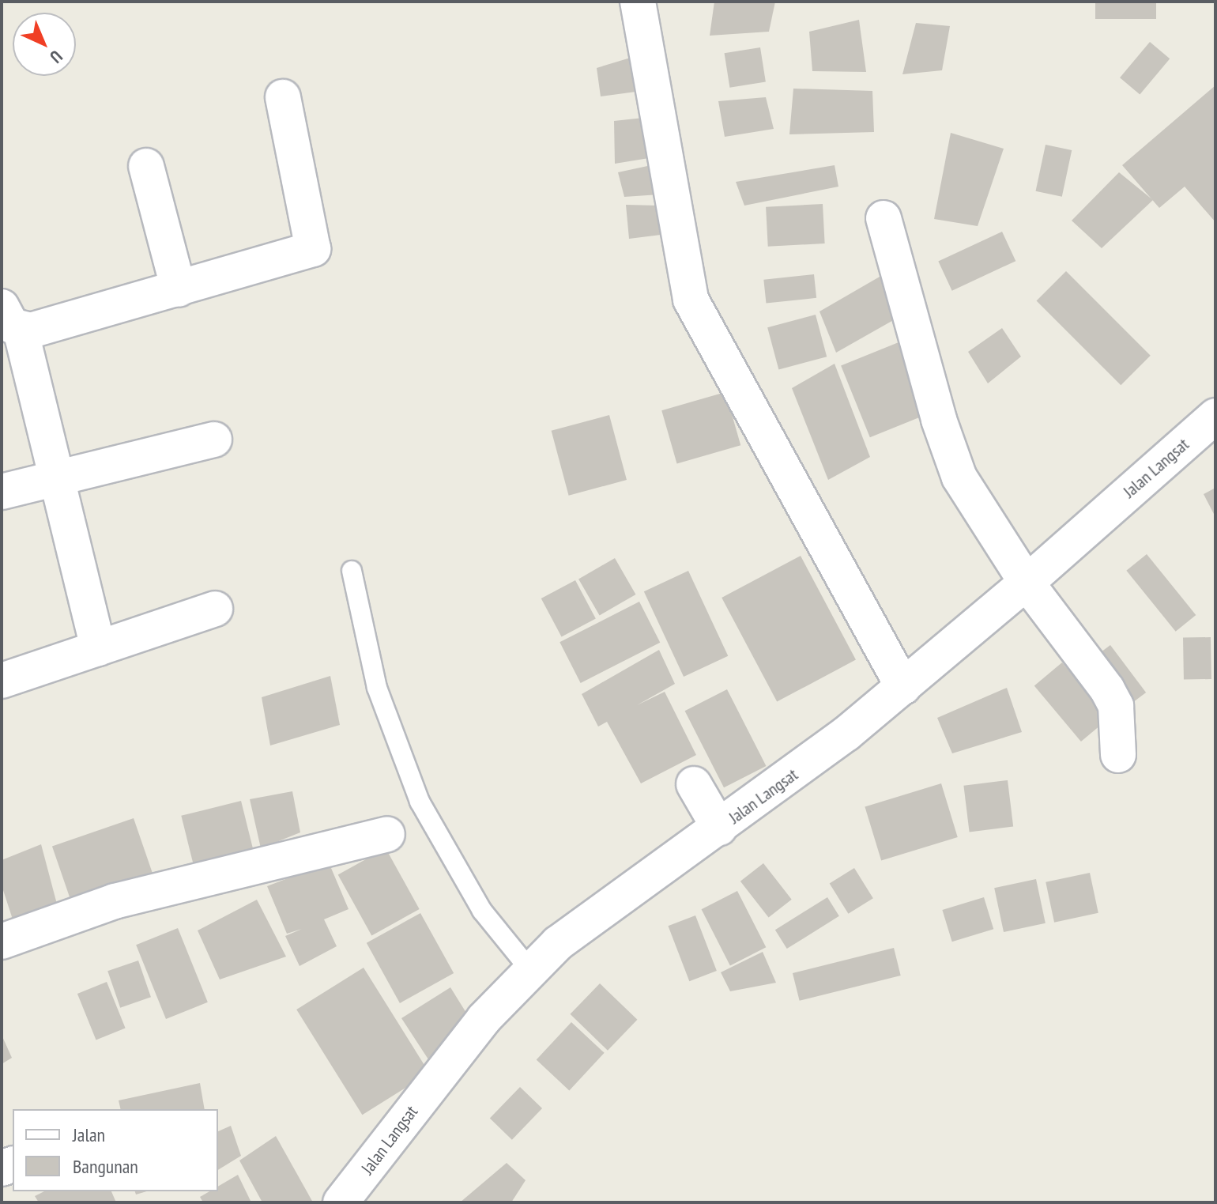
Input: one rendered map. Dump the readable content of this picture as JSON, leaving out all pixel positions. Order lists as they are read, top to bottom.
{
  "streets": {
    "street": ["Jalan Langsat"]
  },
  "legend": ["Jalan", "Bangunan"],
  "north": "bottom right"
}
